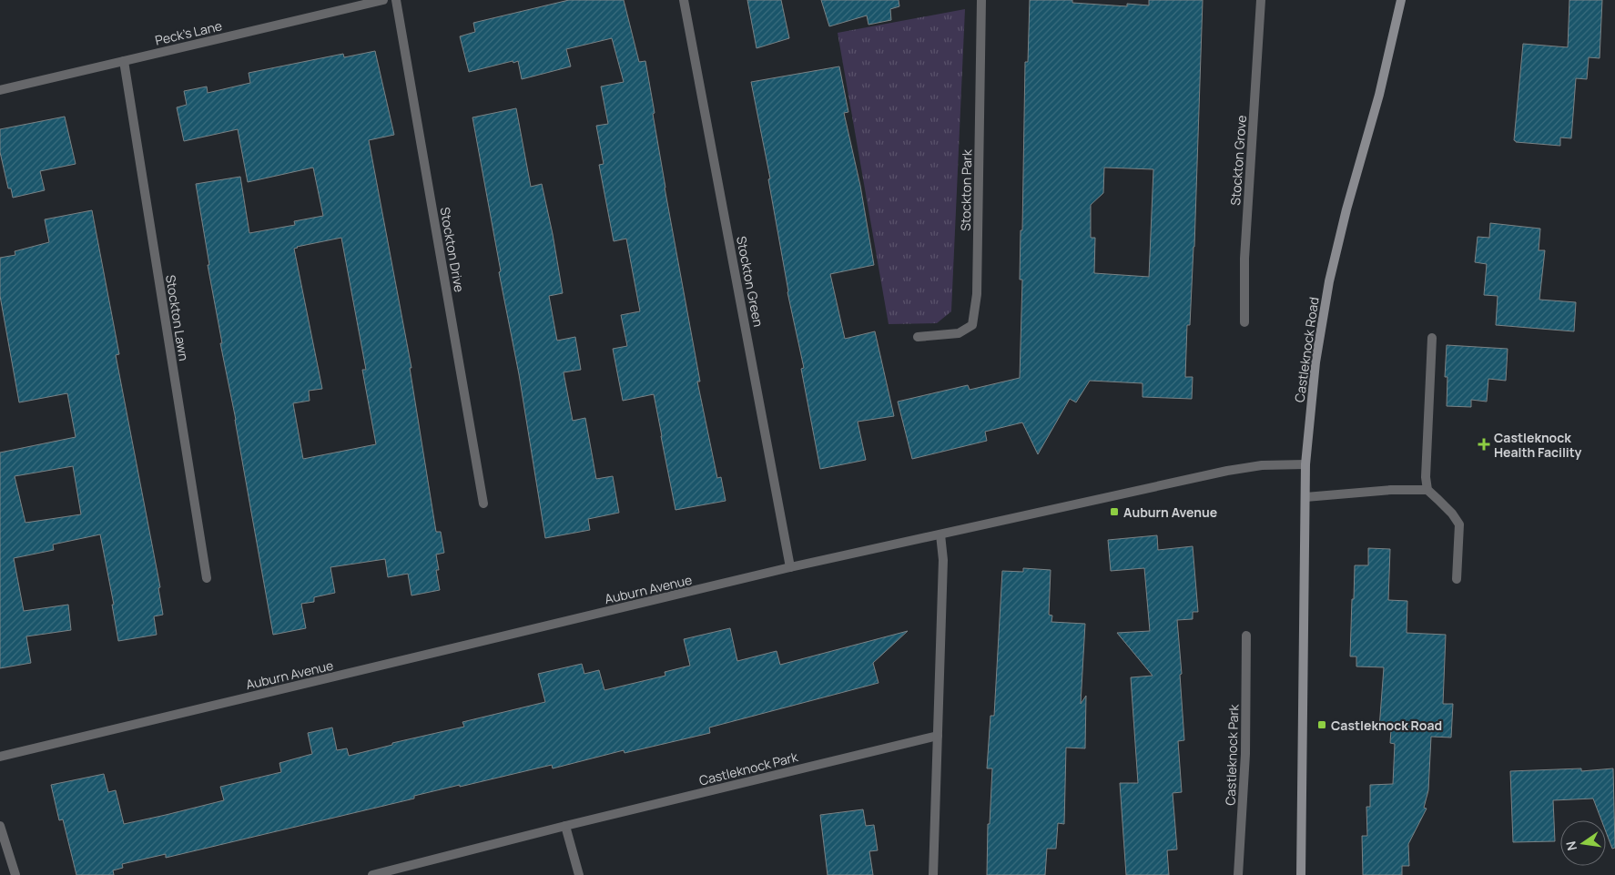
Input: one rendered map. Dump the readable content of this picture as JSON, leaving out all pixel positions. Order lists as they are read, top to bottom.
{
  "streets": {
    "main road": ["Castleknock Road"],
    "street": [
      "Peck's Lane",
      "Stockton Grove",
      "Stockton Park",
      "Stockton Drive",
      "Stockton Green",
      "Stockton Lawn",
      "Auburn Avenue",
      "Castleknock Park"
    ]
  },
  "crossings": [
    ["Peck's Lane", "Stockton Lawn"],
    ["Stockton Green", "Auburn Avenue"],
    ["Castleknock Road", "Auburn Avenue"]
  ],
  "places": {
    "health": ["Castleknock Health Facility"],
    "transit": ["Auburn Avenue", "Castleknock Road"]
  },
  "north": "left"
}
